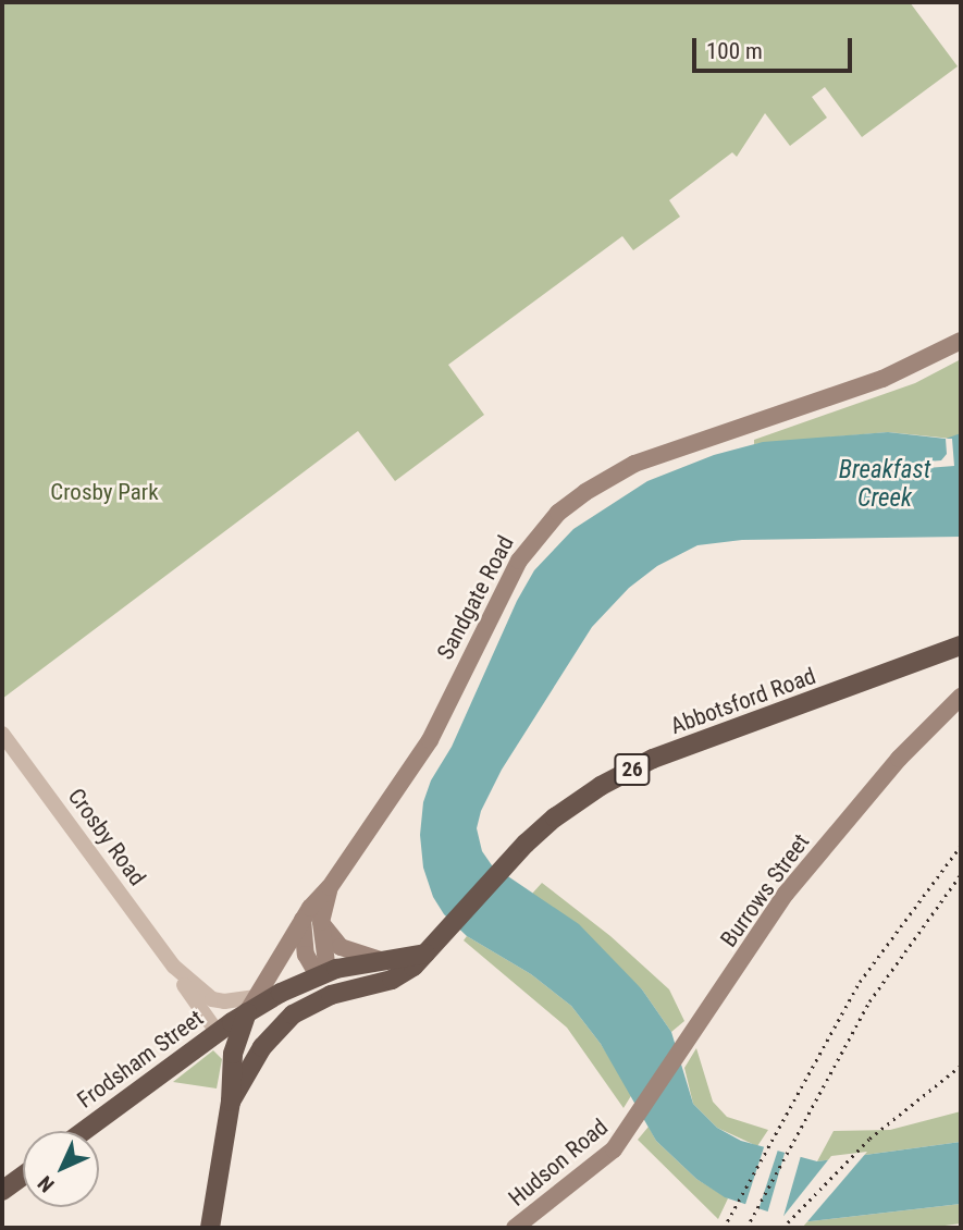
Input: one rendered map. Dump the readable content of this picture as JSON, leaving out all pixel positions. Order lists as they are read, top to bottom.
{
  "streets": {
    "highway": [
      "Sandgate Road",
      "Abbotsford Road",
      "26",
      "Frodsham Street"
    ],
    "main road": ["Burrows Street", "Hudson Road"],
    "street": ["Crosby Road"]
  },
  "crossings": [
    ["Sandgate Road", "Abbotsford Road"],
    ["Sandgate Road", "Crosby Road"],
    ["Sandgate Road", "Frodsham Street"],
    ["Crosby Road", "Frodsham Street"],
    ["Burrows Street", "Hudson Road"]
  ],
  "water": ["Breakfast Creek"],
  "parks": ["Crosby Park"],
  "scale_bar": "100 m",
  "north": "bottom left"
}
